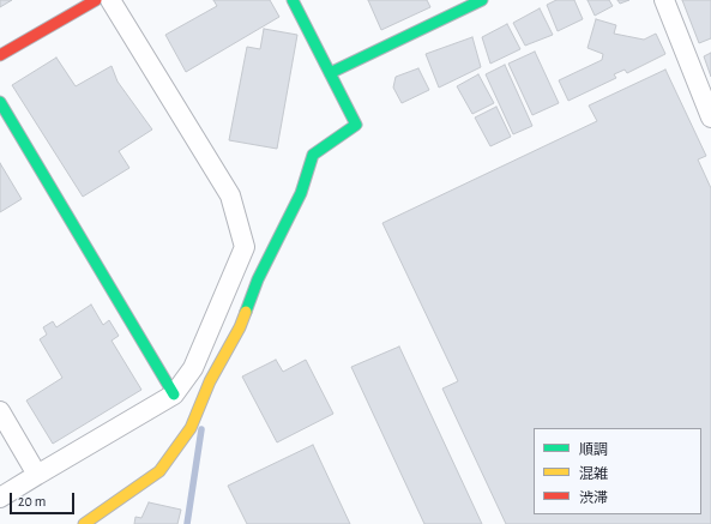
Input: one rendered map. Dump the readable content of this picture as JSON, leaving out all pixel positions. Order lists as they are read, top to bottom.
{
  "legend": ["順調", "混雑", "渋滞"],
  "scale_bar": "20 m"
}
